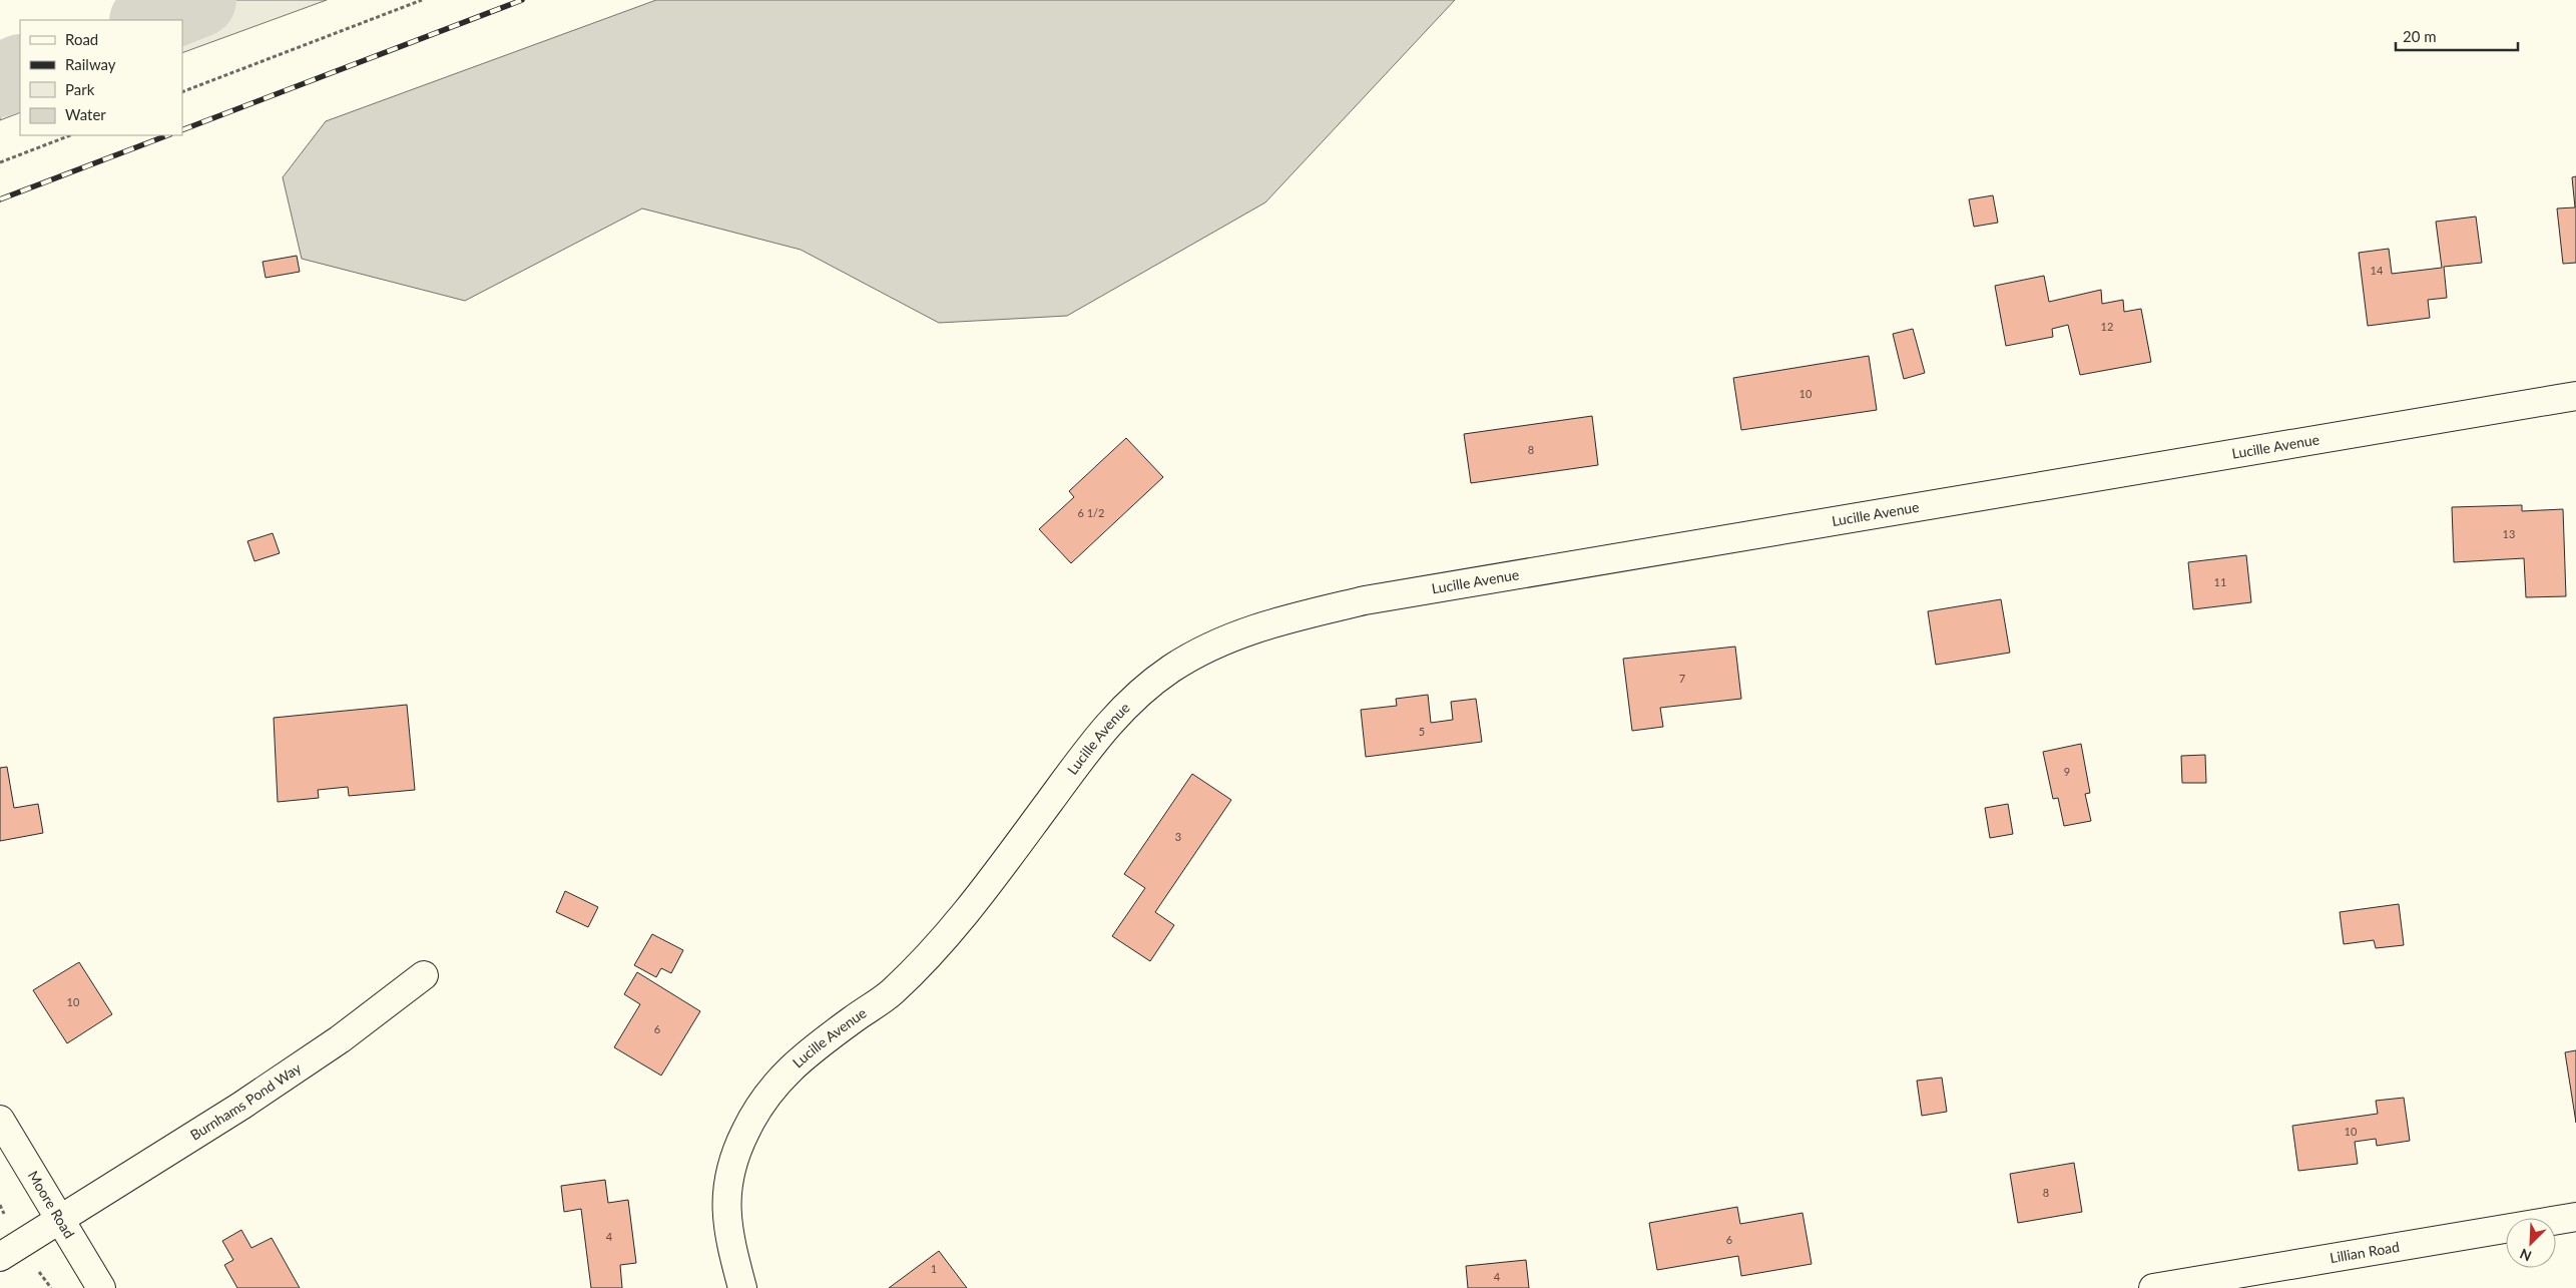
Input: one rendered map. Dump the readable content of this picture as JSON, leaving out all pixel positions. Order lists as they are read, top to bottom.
{
  "streets": {
    "street": [
      "Lucille Avenue",
      "Burnhams Pond Way",
      "Moore Road",
      "Lillian Road"
    ]
  },
  "crossings": [
    ["Burnhams Pond Way", "Moore Road"]
  ],
  "house_numbers": [
    "14",
    "12",
    "10",
    "8",
    "6 1/2",
    "13",
    "11",
    "7",
    "5",
    "9",
    "3",
    "10",
    "6",
    "10",
    "8",
    "4",
    "6",
    "1",
    "4"
  ],
  "legend": [
    "Road",
    "Railway",
    "Park",
    "Water"
  ],
  "scale_bar": "20 m",
  "north": "bottom left"
}
